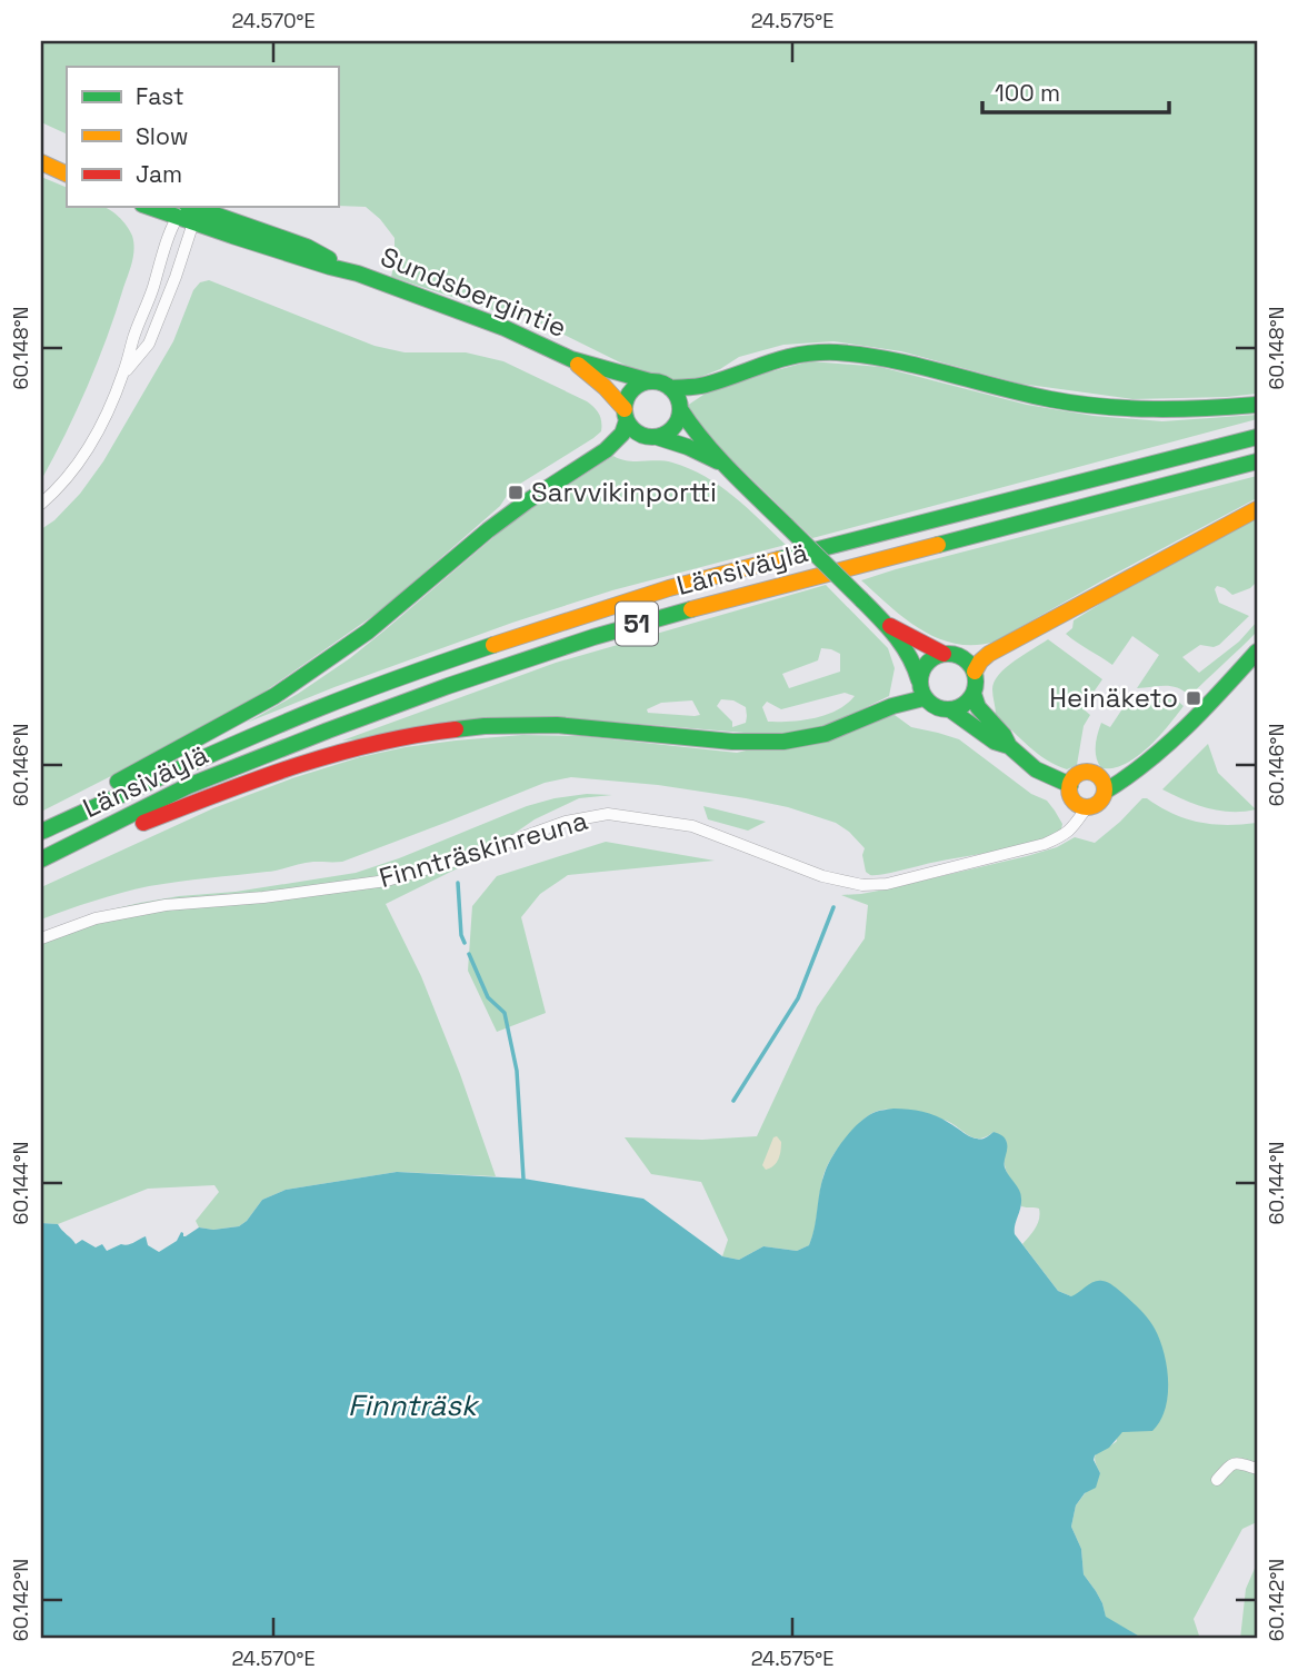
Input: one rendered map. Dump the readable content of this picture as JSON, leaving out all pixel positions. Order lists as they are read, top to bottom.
{
  "streets": {
    "main road": ["Sundsbergintie", "Länsiväylä", "51"],
    "street": ["Finnträskinreuna"]
  },
  "water": ["Finnträsk"],
  "places": {
    "transit": ["Sarvvikinportti", "Heinäketo"]
  },
  "legend": ["Fast", "Slow", "Jam"],
  "scale_bar": "100 m",
  "coordinates": [
    "24.570°E",
    "24.575°E",
    "60.148°N",
    "60.146°N",
    "60.144°N",
    "60.142°N"
  ]
}
